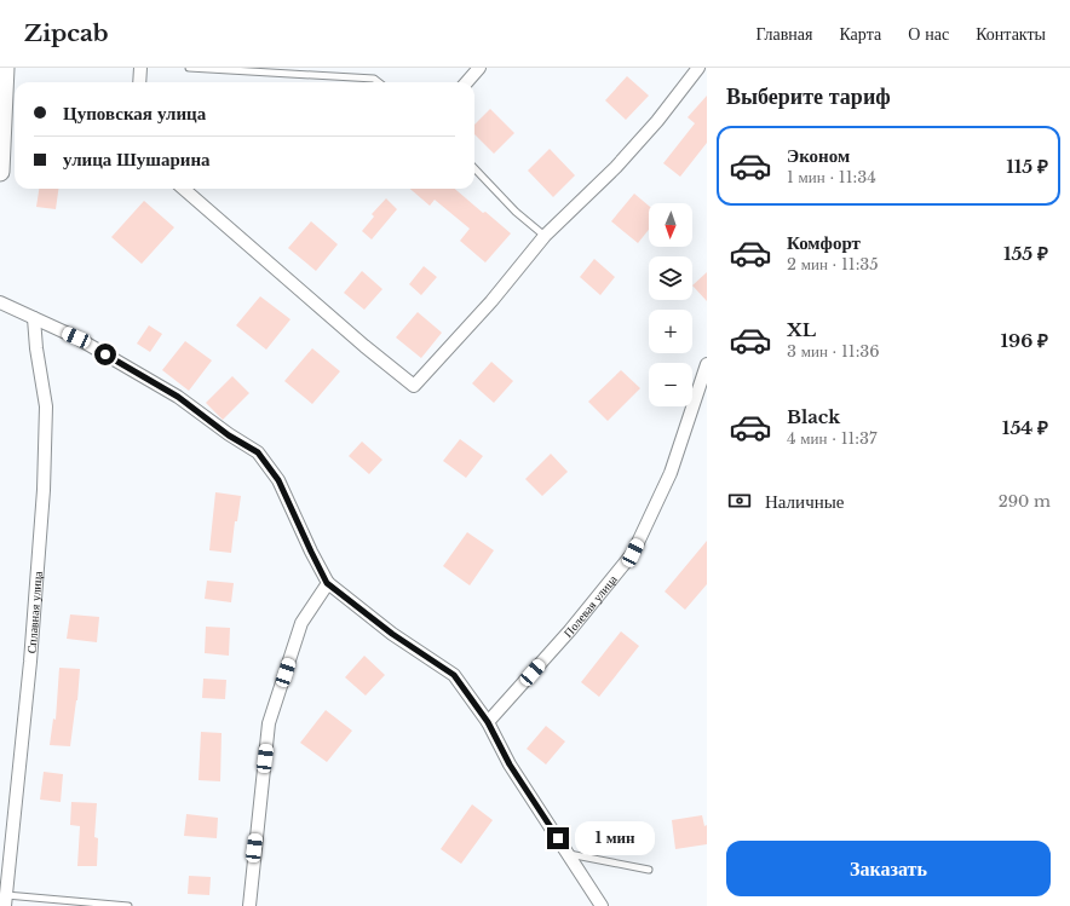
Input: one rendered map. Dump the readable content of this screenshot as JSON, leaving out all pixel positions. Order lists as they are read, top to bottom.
{
  "streets": {
    "street": ["Полевая улица", "Сплавная улица"]
  },
  "north": "bottom",
  "page": {
    "header": "Zipcab",
    "nav": [
      "Главная",
      "Карта",
      "О нас",
      "Контакты"
    ],
    "heading": "Выберите тариф",
    "banner": ["Цуповская улица", "улица Шушарина"],
    "list": [
      {
        "name": "Эконом",
        "note": "1 мин · 11:34",
        "value": "115 ₽"
      },
      {
        "name": "Комфорт",
        "note": "2 мин · 11:35",
        "value": "155 ₽"
      },
      {
        "name": "XL",
        "note": "3 мин · 11:36",
        "value": "196 ₽"
      },
      {
        "name": "Black",
        "note": "4 мин · 11:37",
        "value": "154 ₽"
      }
    ],
    "map_buttons": ["+", "−"],
    "pay": ["Наличные", "290 m"],
    "bubble": "1 мин",
    "buttons": "Заказать"
  }
}
